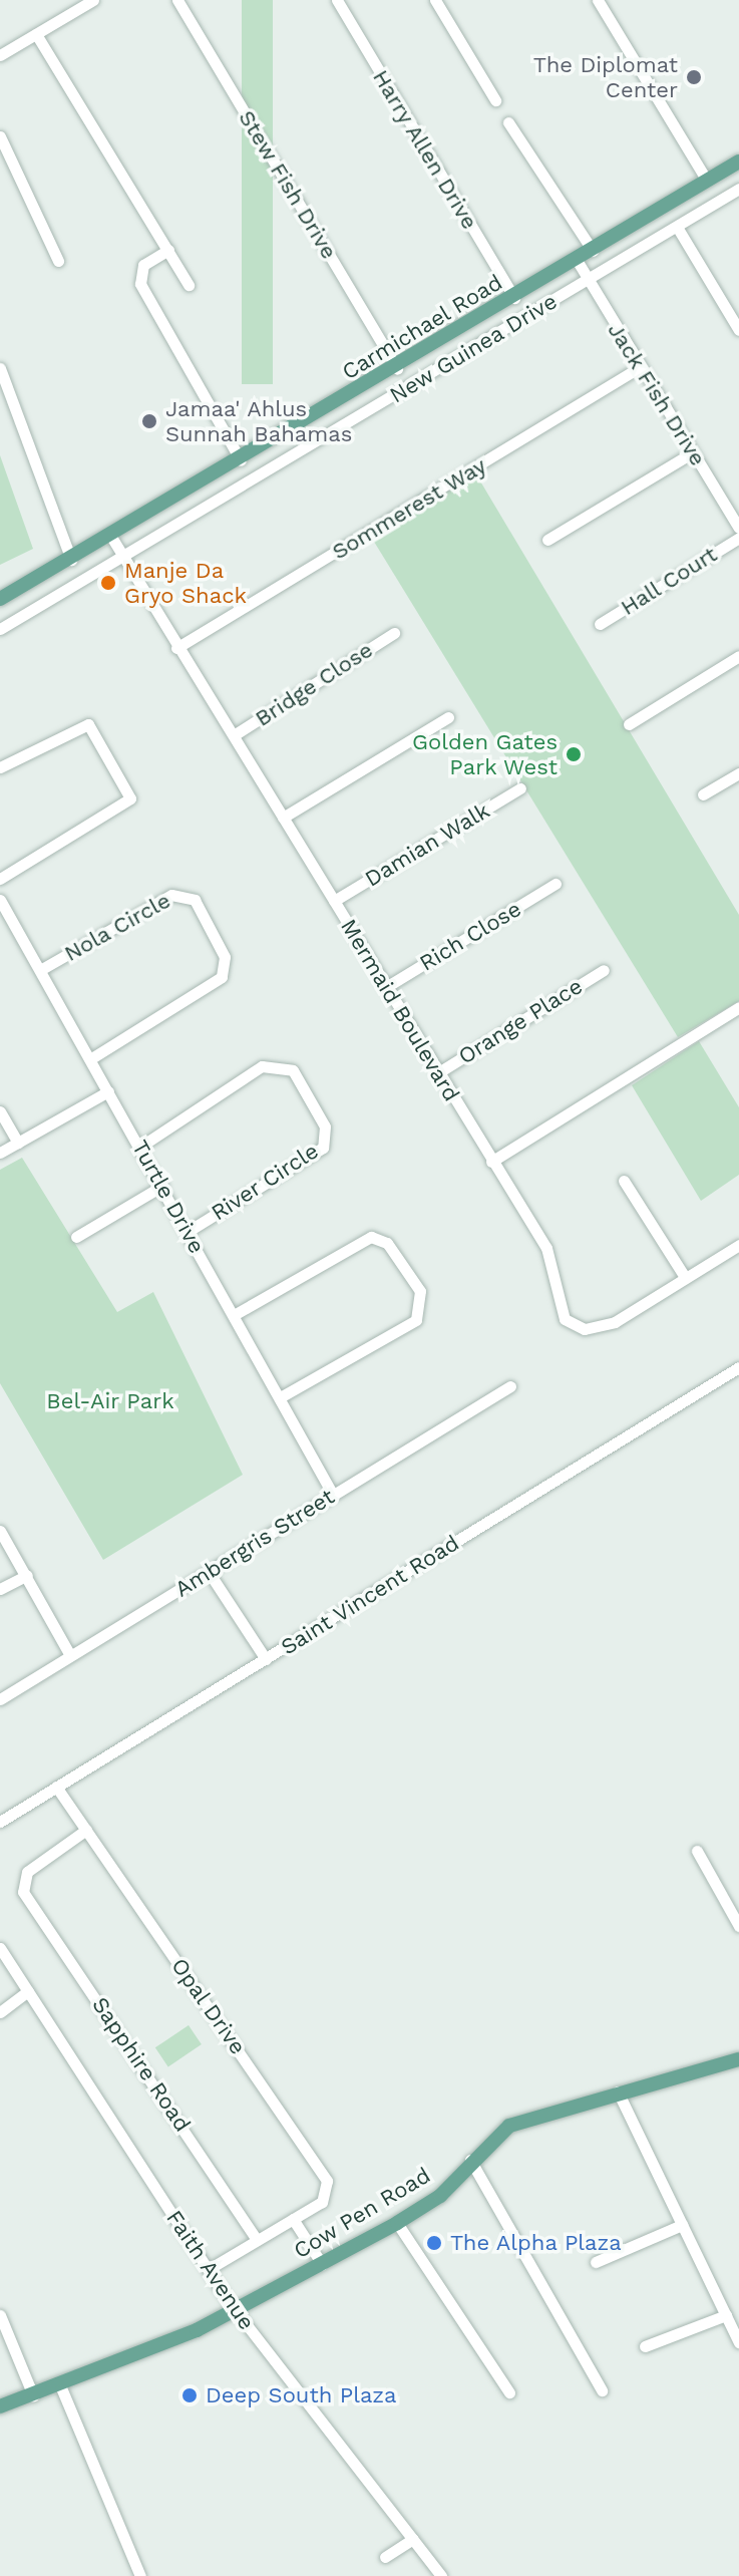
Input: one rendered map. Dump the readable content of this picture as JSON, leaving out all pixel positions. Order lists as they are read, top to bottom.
{
  "streets": {
    "main road": ["Carmichael Road", "Cow Pen Road"],
    "street": [
      "Harry Allen Drive",
      "Stew Fish Drive",
      "New Guinea Drive",
      "Jack Fish Drive",
      "Sommerest Way",
      "Hall Court",
      "Bridge Close",
      "Damian Walk",
      "Nola Circle",
      "Rich Close",
      "Mermaid Boulevard",
      "Orange Place",
      "River Circle",
      "Turtle Drive",
      "Ambergris Street",
      "Saint Vincent Road",
      "Opal Drive",
      "Sapphire Road",
      "Faith Avenue"
    ]
  },
  "crossings": [
    ["Harry Allen Drive", "Carmichael Road"],
    ["Stew Fish Drive", "Carmichael Road"],
    ["Carmichael Road", "Jack Fish Drive"],
    ["Carmichael Road", "Mermaid Boulevard"],
    ["New Guinea Drive", "Jack Fish Drive"],
    ["New Guinea Drive", "Mermaid Boulevard"],
    ["Jack Fish Drive", "Sommerest Way"],
    ["Sommerest Way", "Mermaid Boulevard"],
    ["Bridge Close", "Mermaid Boulevard"],
    ["Damian Walk", "Mermaid Boulevard"],
    ["Nola Circle", "Turtle Drive"],
    ["Rich Close", "Mermaid Boulevard"],
    ["Mermaid Boulevard", "Orange Place"],
    ["River Circle", "Turtle Drive"],
    ["Turtle Drive", "Ambergris Street"],
    ["Saint Vincent Road", "Opal Drive"],
    ["Opal Drive", "Sapphire Road"],
    ["Cow Pen Road", "Faith Avenue"]
  ],
  "parks": ["Bel-Air Park"],
  "places": [
    "The Diplomat Center",
    "Jamaa' Ahlus Sunnah Bahamas",
    "Manje Da Gryo Shack",
    "Golden Gates Park West",
    "The Alpha Plaza",
    "Deep South Plaza"
  ]
}
